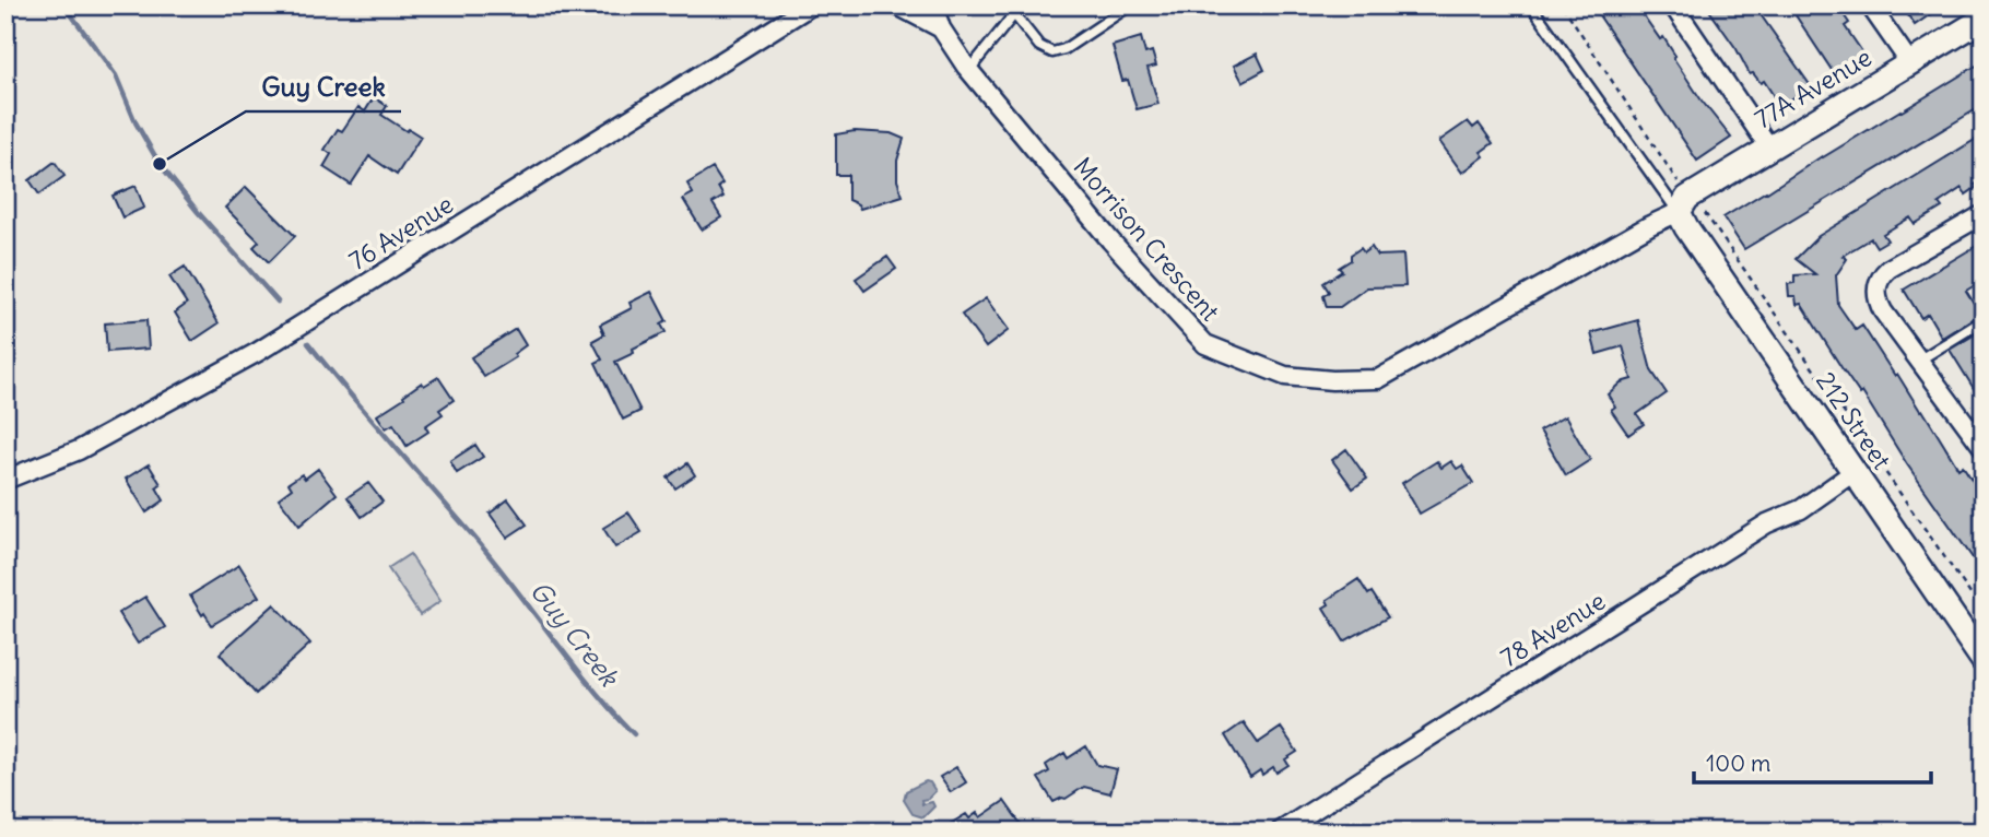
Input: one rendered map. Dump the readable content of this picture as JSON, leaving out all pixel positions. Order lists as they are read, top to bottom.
{
  "streets": {
    "street": [
      "77A Avenue",
      "76 Avenue",
      "Morrison Crescent",
      "212 Street",
      "78 Avenue"
    ]
  },
  "crossings": [
    ["77A Avenue", "Morrison Crescent"],
    ["77A Avenue", "212 Street"],
    ["Morrison Crescent", "212 Street"],
    ["212 Street", "78 Avenue"]
  ],
  "water": ["Guy Creek"],
  "places": ["Guy Creek"],
  "scale_bar": "100 m"
}
